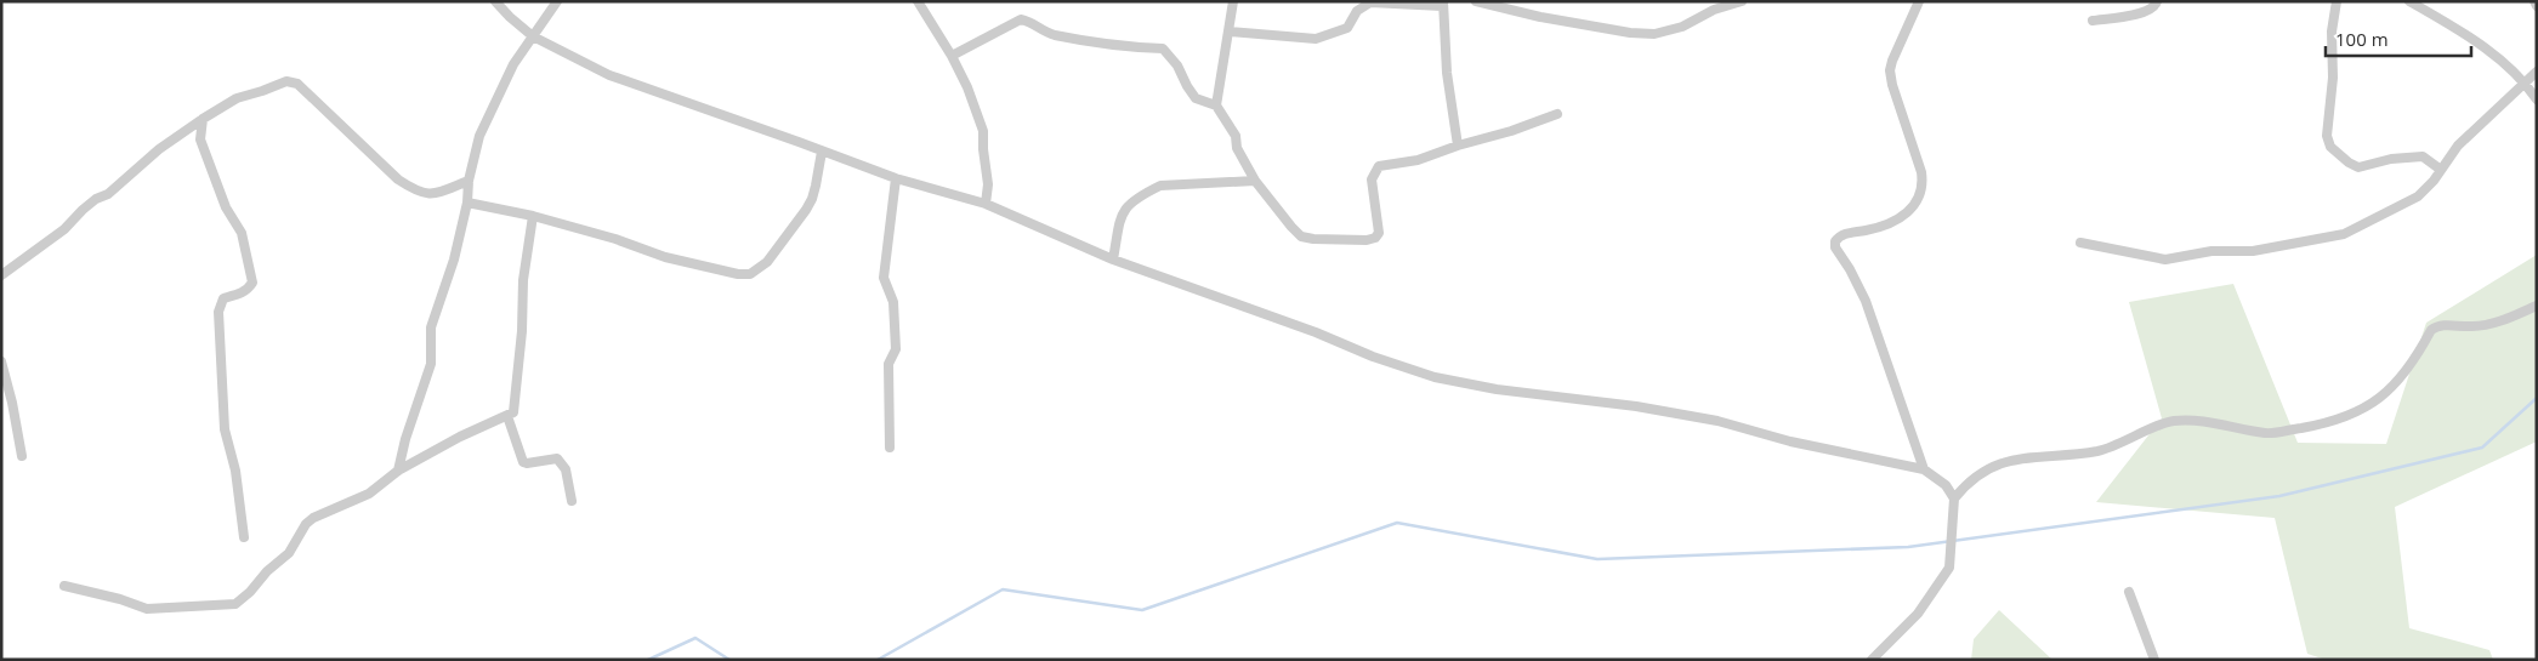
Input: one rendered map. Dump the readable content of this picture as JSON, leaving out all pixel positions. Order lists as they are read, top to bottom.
{
  "scale_bar": "100 m"
}
